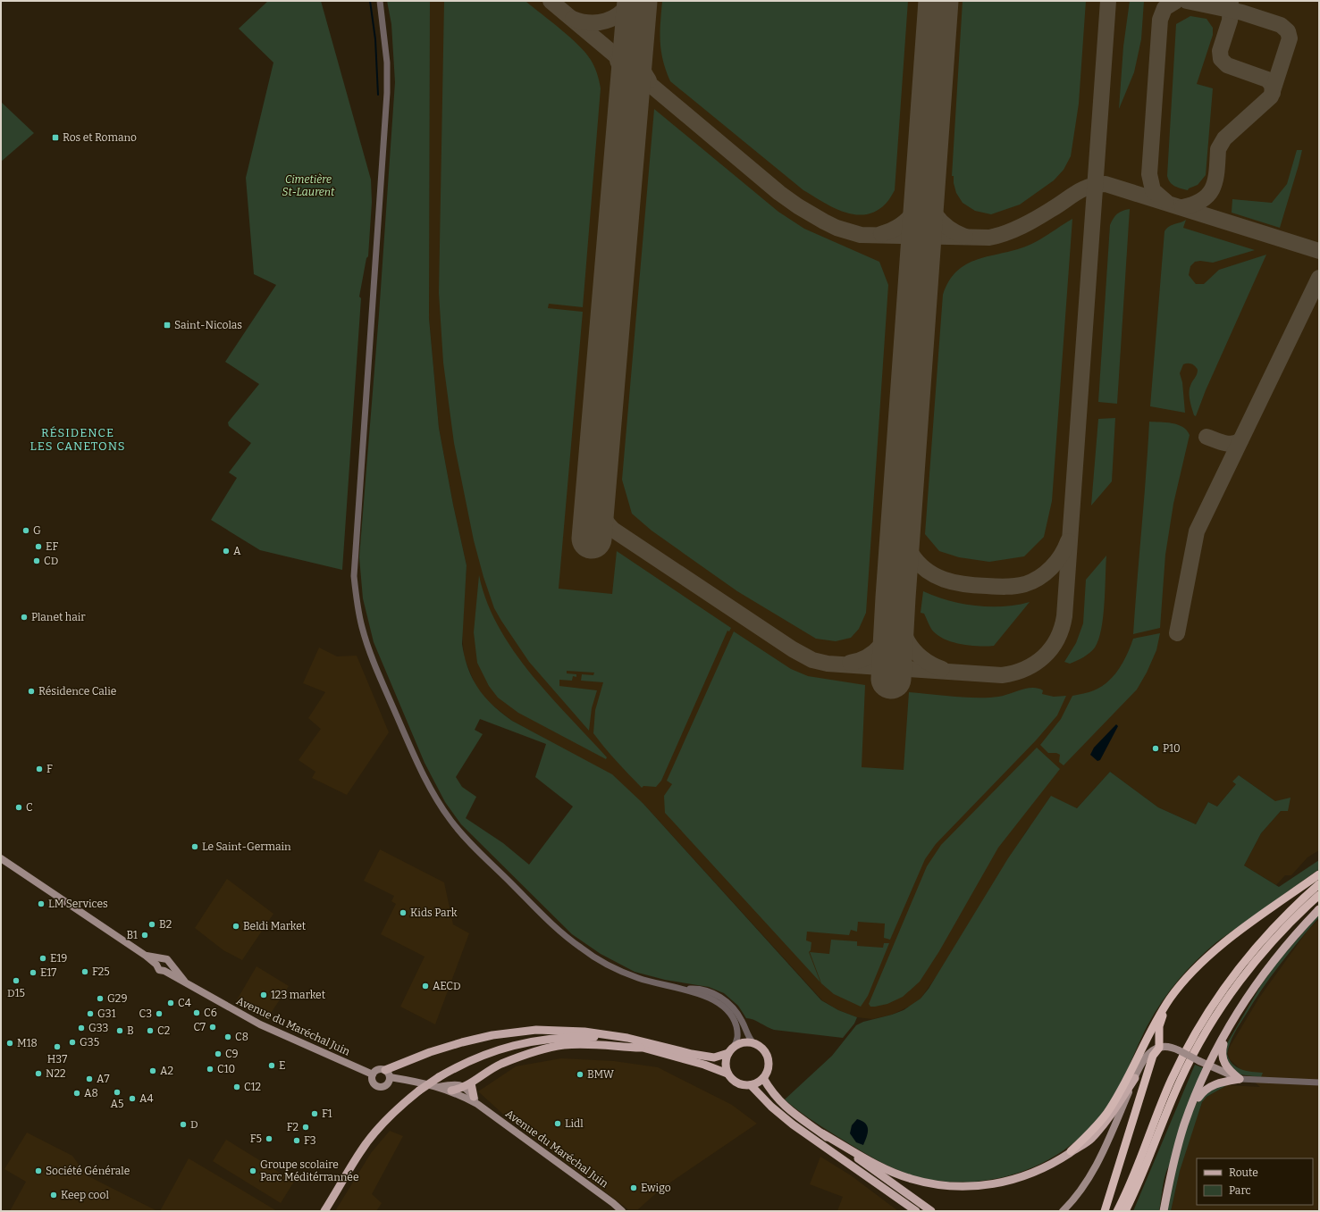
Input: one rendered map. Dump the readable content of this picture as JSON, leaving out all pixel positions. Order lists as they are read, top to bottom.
{
  "streets": {
    "main road": ["Avenue du Maréchal Juin"]
  },
  "districts": ["RÉSIDENCE LES CANETONS"],
  "parks": ["Cimetière St-Laurent"],
  "places": {
    "transit": ["Ros et Romano", "Saint-Nicolas"],
    "other": [
      "G",
      "EF",
      "A",
      "CD",
      "Planet hair",
      "Résidence Calie",
      "P10",
      "F",
      "C",
      "Le Saint-Germain",
      "LM Services",
      "Kids Park",
      "B2",
      "Beldi Market",
      "B1",
      "E19",
      "F25",
      "E17",
      "D15",
      "AECD",
      "123 market",
      "G29",
      "C4",
      "C6",
      "G31",
      "C3",
      "C7",
      "G33",
      "B",
      "C2",
      "C8",
      "G35",
      "M18",
      "H37",
      "C9",
      "E",
      "C10",
      "A2",
      "N22",
      "BMW",
      "A7",
      "C12",
      "A5",
      "A8",
      "A4",
      "F1",
      "Lidl",
      "D",
      "F2",
      "F5",
      "F3",
      "Société Générale",
      "Groupe scolaire Parc Méditérrannée",
      "Ewigo",
      "Keep cool"
    ]
  },
  "legend": ["Route", "Parc"]
}
